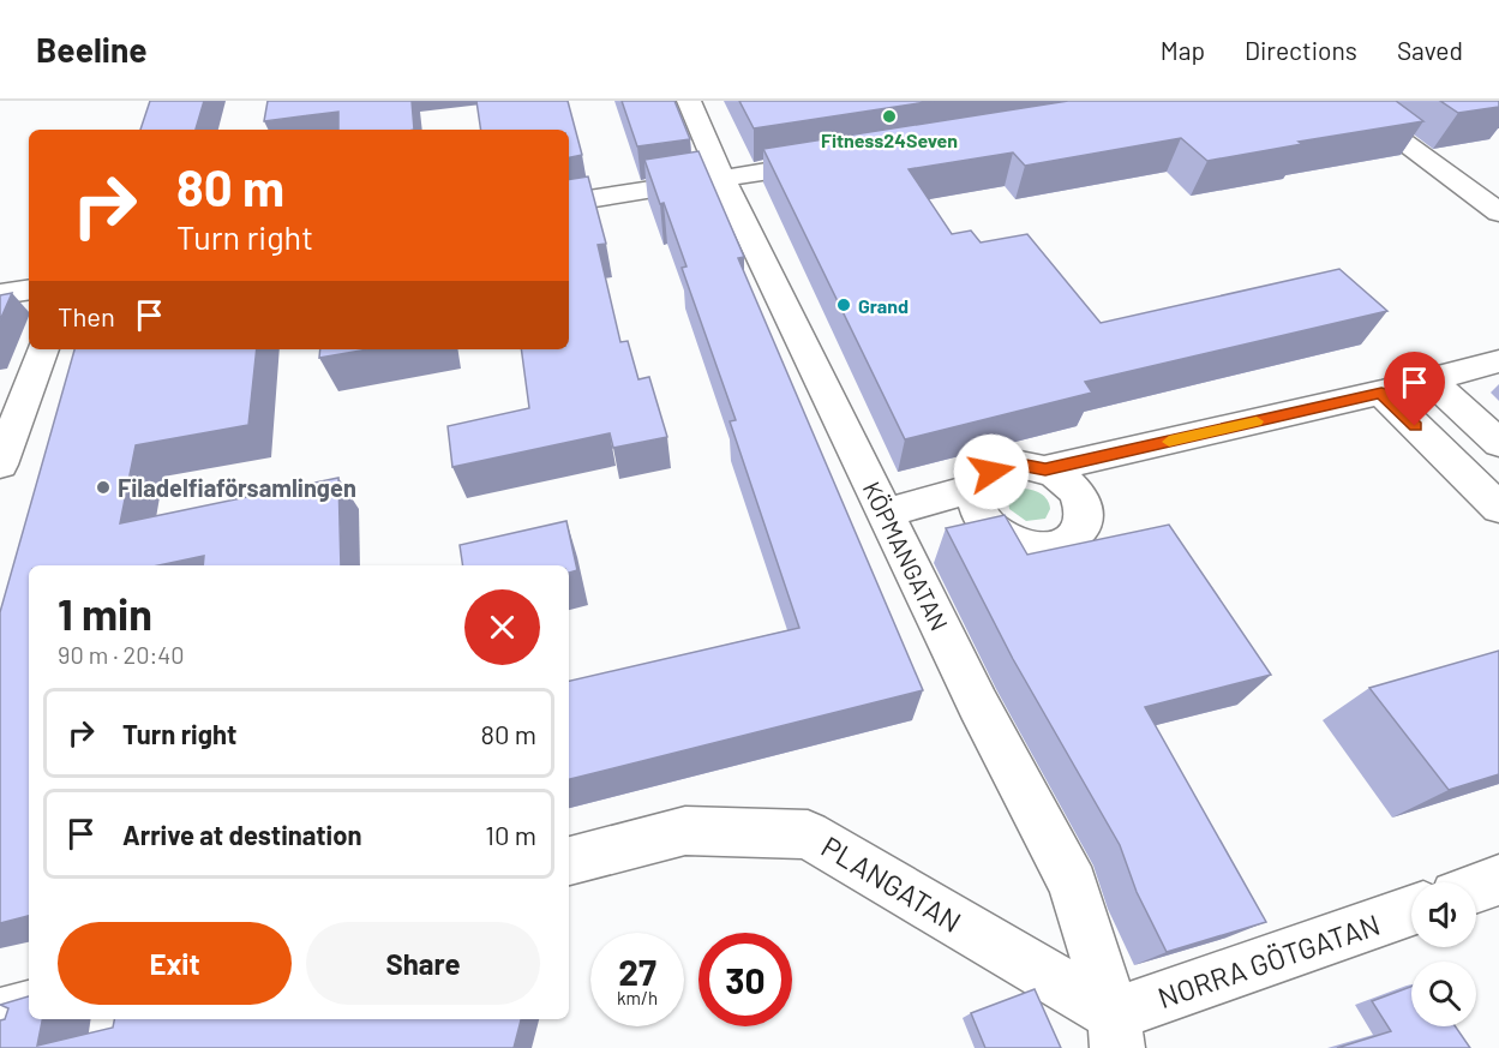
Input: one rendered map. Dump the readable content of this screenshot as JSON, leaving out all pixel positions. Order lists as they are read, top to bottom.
{
  "streets": {
    "street": ["KÖPMANGATAN", "PLANGATAN", "NORRA GÖTGATAN"]
  },
  "crossings": [
    ["KÖPMANGATAN", "PLANGATAN"],
    ["KÖPMANGATAN", "NORRA GÖTGATAN"],
    ["PLANGATAN", "NORRA GÖTGATAN"]
  ],
  "places": ["Fitness24Seven", "Grand", "Filadelfiaförsamlingen"],
  "page": {
    "header": "Beeline",
    "nav": ["Map", "Directions", "Saved"],
    "turn": ["80 m", "Turn right"],
    "then": "Then",
    "heading": ["1 min", "90 m · 20:40"],
    "list": [
      {
        "name": "Turn right",
        "value": "80 m"
      },
      {
        "name": "Arrive at destination",
        "value": "10 m"
      }
    ],
    "buttons": ["Exit", "Share"],
    "speed": "27 km/h",
    "limit": "30"
  }
}
